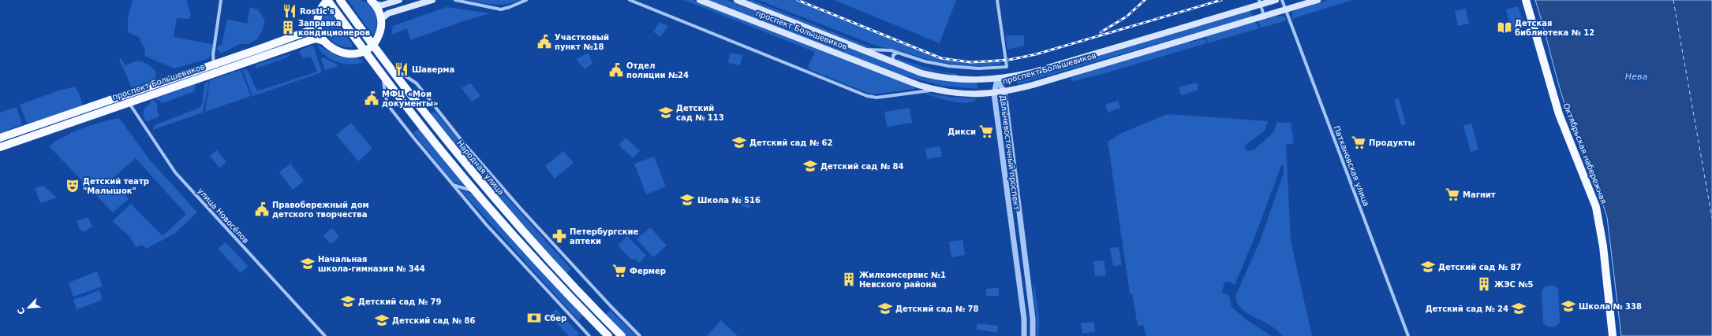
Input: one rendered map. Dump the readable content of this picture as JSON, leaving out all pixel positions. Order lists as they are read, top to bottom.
{
  "streets": {
    "main road": ["проспект Большевиков", "Октябрьская набережная", "Народная улица"],
    "street": ["Дальневосточный проспект", "Паткановская улица", "улица Новосёлов"]
  },
  "crossings": [
    ["проспект Большевиков", "Дальневосточный проспект"],
    ["проспект Большевиков", "Паткановская улица"],
    ["проспект Большевиков", "улица Новосёлов"]
  ],
  "water": ["Нева"],
  "places": {
    "restaurant": ["Rostic's", "Шаверма"],
    "building": ["Заправка кондиционеров", "Жилкомсервис №1 Невского района", "ЖЭС №5"],
    "library": ["Детская библиотека № 12"],
    "public building": [
      "Участковый пункт №18",
      "Отдел полиции №24",
      "МФЦ «Мои документы»",
      "Правобережный дом детского творчества"
    ],
    "school or university": [
      "Детский сад № 113",
      "Детский сад № 62",
      "Детский сад № 84",
      "Школа № 516",
      "Начальная школа-гимназия № 344",
      "Детский сад № 87",
      "Детский сад № 79",
      "Школа № 338",
      "Детский сад № 78",
      "Детский сад № 24",
      "Детский сад № 86"
    ],
    "supermarket": [
      "Дикси",
      "Продукты",
      "Магнит",
      "Фермер"
    ],
    "theatre": ["Детский театр \"Малышок\""],
    "pharmacy": ["Петербургские аптеки"],
    "bank": ["Сбер"]
  },
  "north": "bottom left"
}
